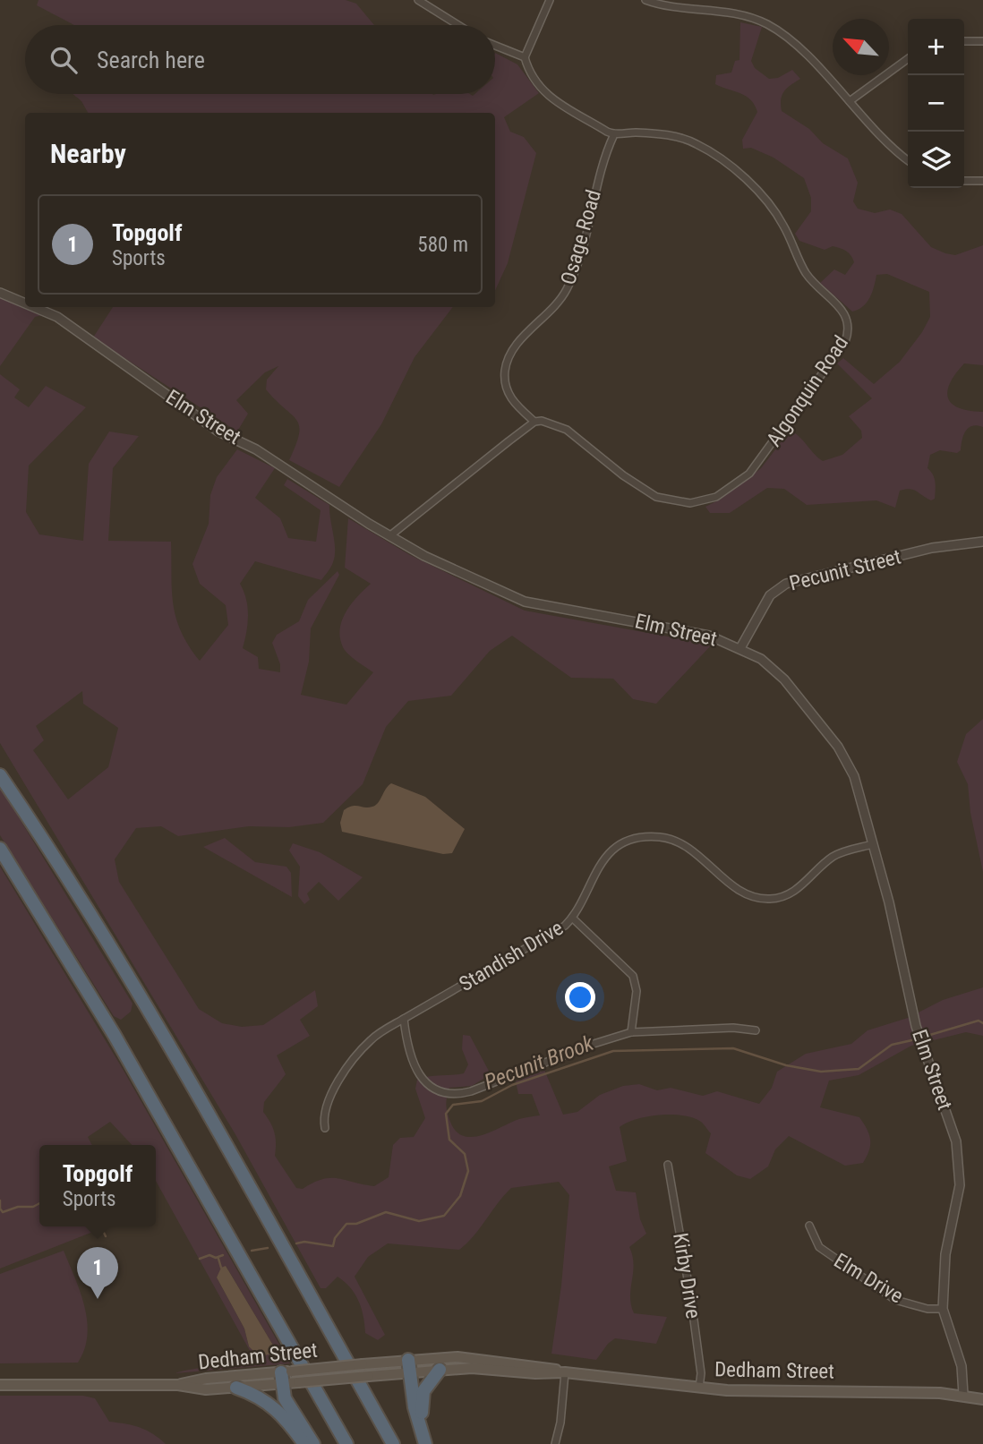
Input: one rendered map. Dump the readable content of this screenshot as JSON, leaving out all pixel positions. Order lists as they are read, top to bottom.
{
  "streets": {
    "main road": ["Dedham Street"],
    "street": [
      "Osage Road",
      "Algonquin Road",
      "Elm Street",
      "Pecunit Street",
      "Standish Drive",
      "Kirby Drive",
      "Elm Drive"
    ]
  },
  "crossings": [
    ["Osage Road", "Algonquin Road"],
    ["Elm Street", "Pecunit Street"],
    ["Elm Street", "Standish Drive"],
    ["Elm Street", "Elm Drive"],
    ["Elm Street", "Dedham Street"],
    ["Kirby Drive", "Dedham Street"]
  ],
  "water": ["Pecunit Brook"],
  "north": "top left",
  "page": {
    "map_buttons": ["+", "−"],
    "search": "Search here",
    "heading": "Nearby",
    "list": [
      {
        "mark": "1",
        "name": "Topgolf",
        "note": "Sports",
        "value": "580 m"
      }
    ],
    "popup": ["Topgolf", "Sports"],
    "pins": "1"
  }
}
